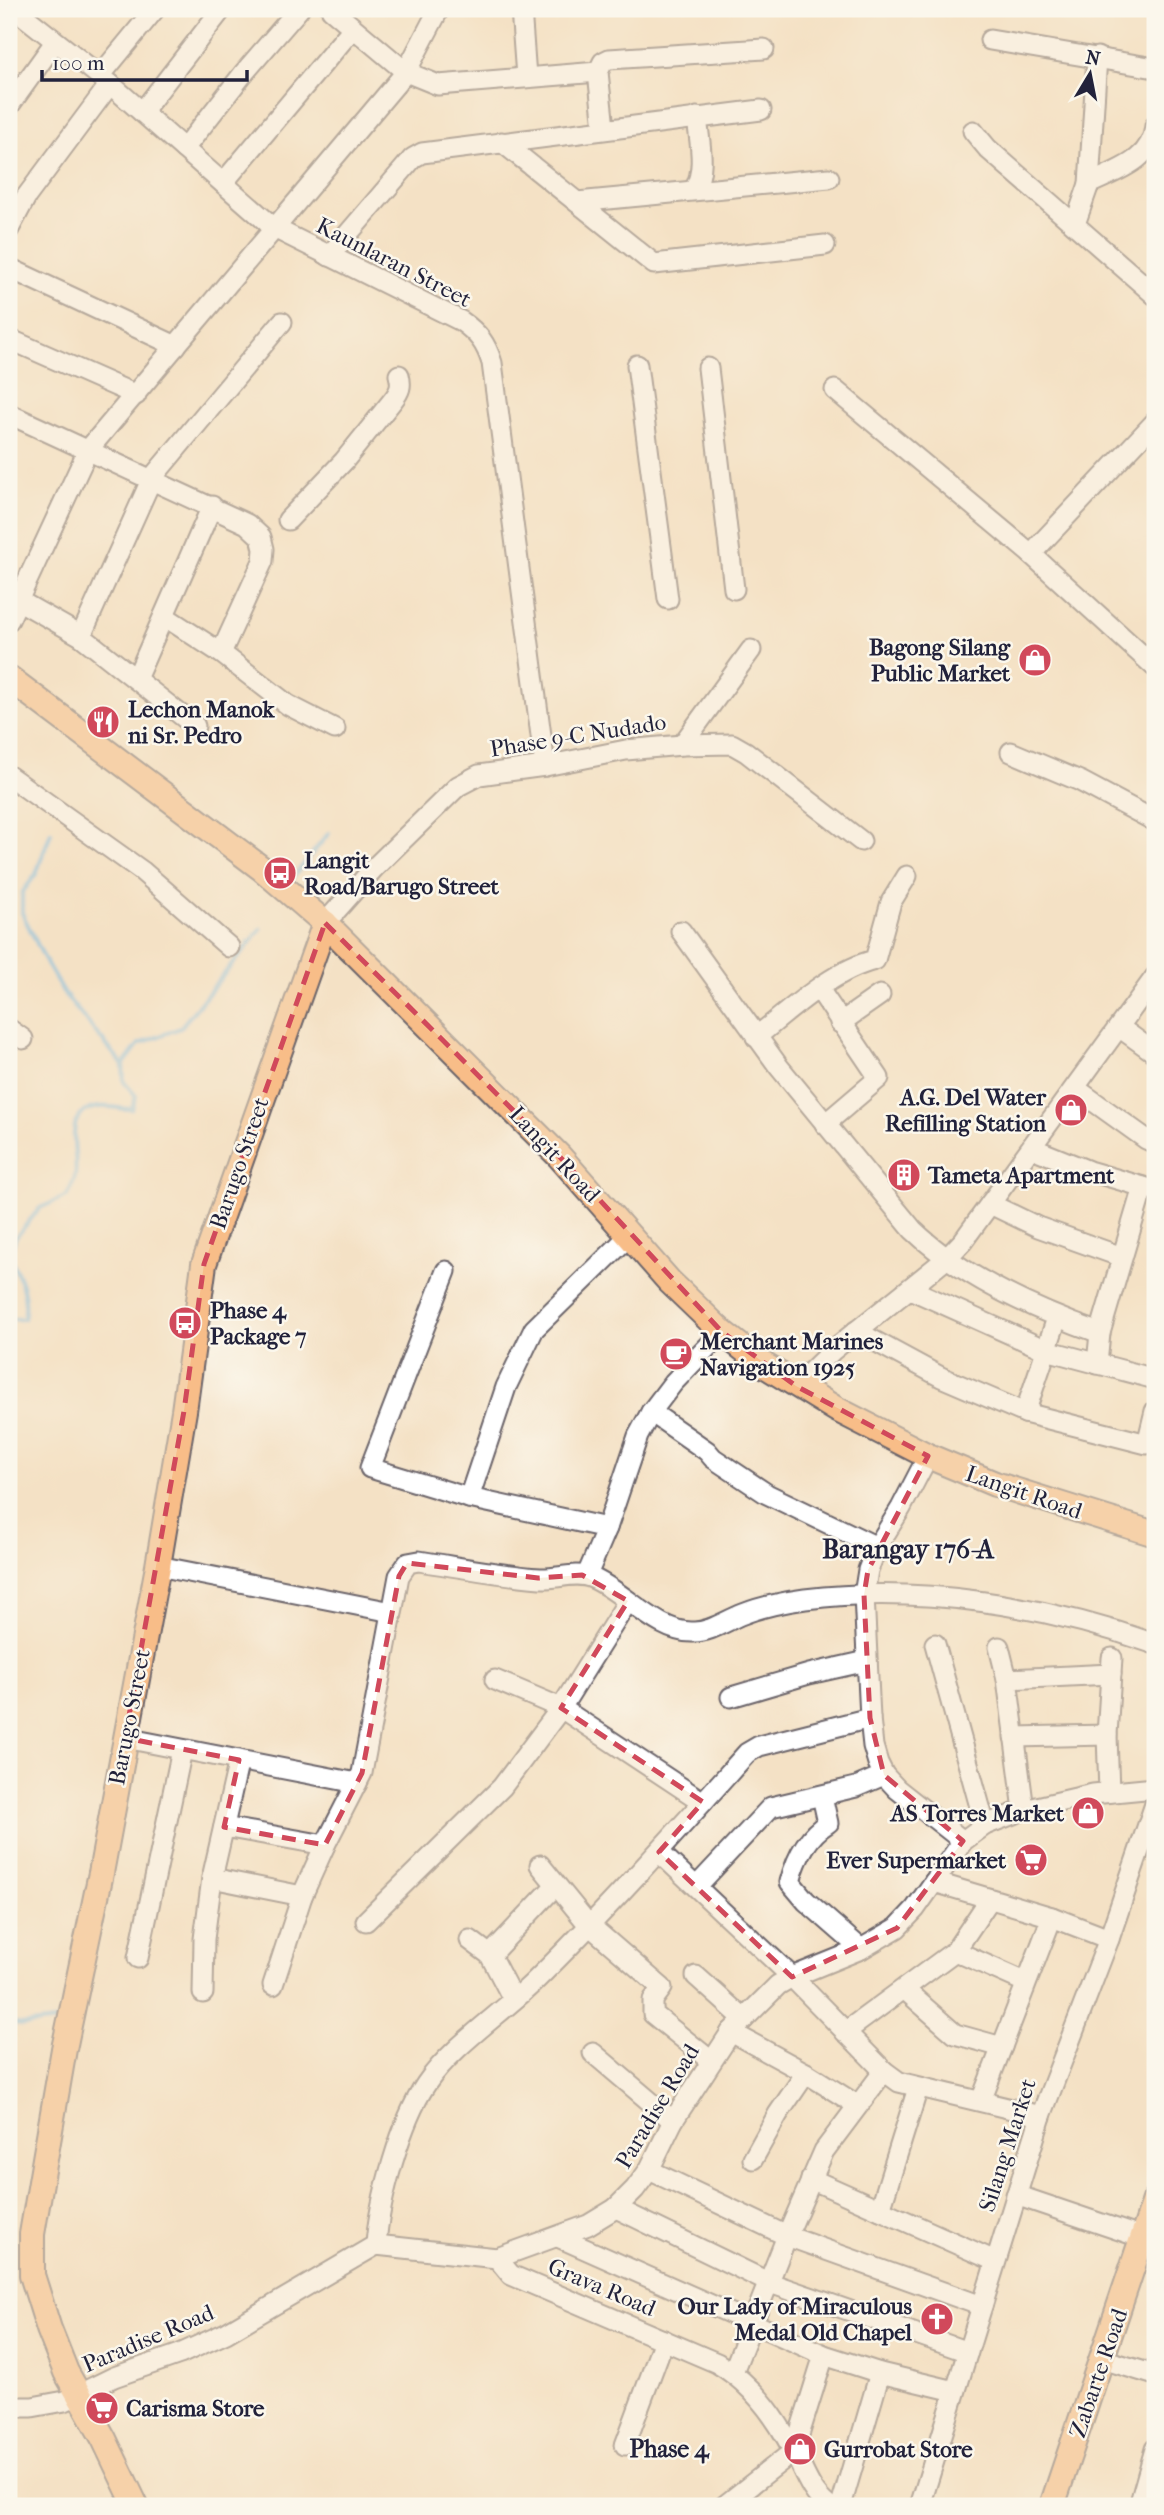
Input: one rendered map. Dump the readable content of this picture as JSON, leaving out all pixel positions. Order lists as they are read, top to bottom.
{
  "streets": {
    "main road": ["Langit Road", "Barugo Street", "Zabarte Road"],
    "street": [
      "Kaunlaran Street",
      "Phase 9-C Nudado",
      "Paradise Road",
      "Silang Market",
      "Grava Road"
    ]
  },
  "crossings": [
    ["Kaunlaran Street", "Phase 9-C Nudado"],
    ["Phase 9-C Nudado", "Langit Road"],
    ["Phase 9-C Nudado", "Barugo Street"],
    ["Langit Road", "Barugo Street"],
    ["Barugo Street", "Paradise Road"],
    ["Paradise Road", "Grava Road"]
  ],
  "districts": ["Barangay 176-A", "Phase 4"],
  "places": {
    "shop": [
      "Bagong Silang Public Market",
      "A.G. Del Water Refilling Station",
      "AS Torres Market",
      "Gurrobat Store"
    ],
    "restaurant": ["Lechon Manok ni Sr. Pedro"],
    "bus stop": ["Langit Road/Barugo Street", "Phase 4 Package 7"],
    "building": ["Tameta Apartment"],
    "cafe": ["Merchant Marines Navigation 1925"],
    "supermarket": ["Ever Supermarket", "Carisma Store"],
    "church": ["Our Lady of Miraculous Medal Old Chapel"]
  },
  "scale_bar": "100 m",
  "north": "top"
}
